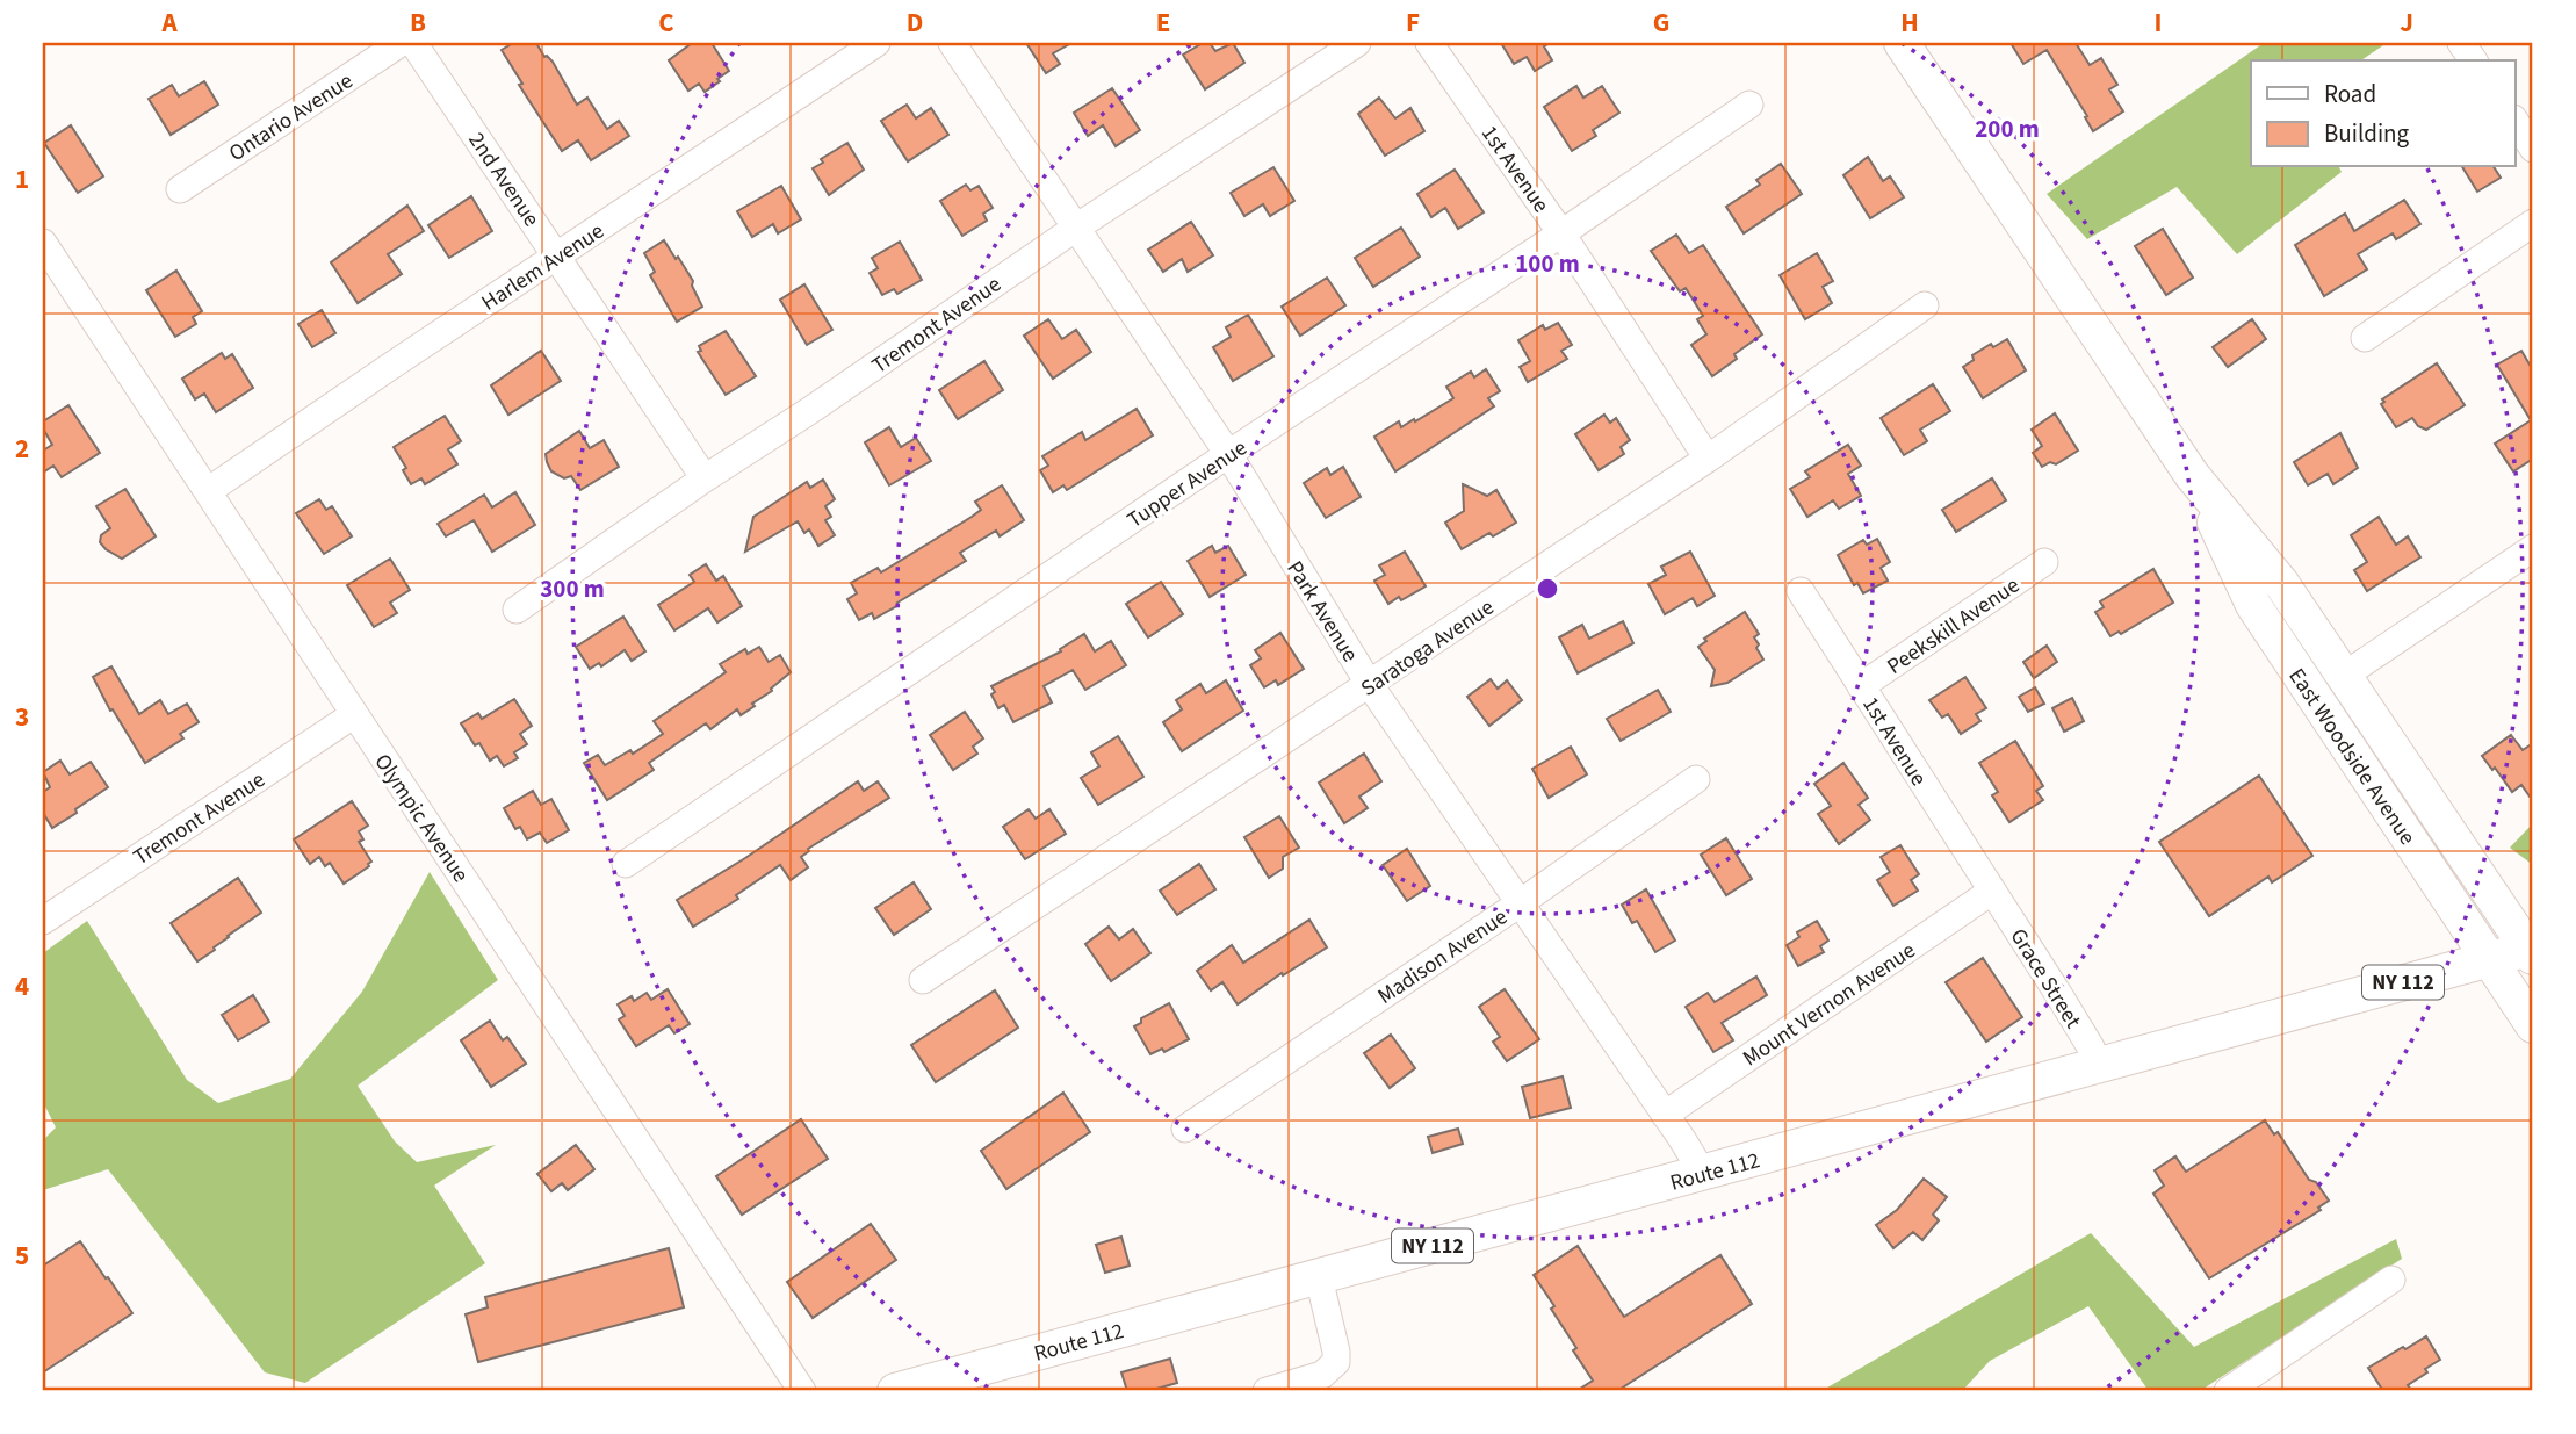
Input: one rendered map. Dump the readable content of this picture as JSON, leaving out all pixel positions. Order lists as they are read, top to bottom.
{
  "streets": {
    "main road": ["East Woodside Avenue", "NY 112", "Route 112"],
    "street": [
      "Ontario Avenue",
      "1st Avenue",
      "2nd Avenue",
      "Harlem Avenue",
      "Tremont Avenue",
      "Tupper Avenue",
      "Park Avenue",
      "Peekskill Avenue",
      "Saratoga Avenue",
      "Olympic Avenue",
      "Madison Avenue",
      "Grace Street",
      "Mount Vernon Avenue"
    ]
  },
  "crossings": [
    ["1st Avenue", "Tupper Avenue"],
    ["1st Avenue", "Peekskill Avenue"],
    ["1st Avenue", "Saratoga Avenue"],
    ["1st Avenue", "Grace Street"],
    ["1st Avenue", "Mount Vernon Avenue"],
    ["2nd Avenue", "Harlem Avenue"],
    ["2nd Avenue", "Tremont Avenue"],
    ["Harlem Avenue", "Olympic Avenue"],
    ["Tremont Avenue", "Park Avenue"],
    ["Tremont Avenue", "Olympic Avenue"],
    ["Tupper Avenue", "Park Avenue"],
    ["Park Avenue", "Saratoga Avenue"],
    ["Park Avenue", "Madison Avenue"],
    ["Park Avenue", "Mount Vernon Avenue"],
    ["Park Avenue", "Route 112"],
    ["East Woodside Avenue", "Route 112"],
    ["Grace Street", "Mount Vernon Avenue"],
    ["Grace Street", "Route 112"]
  ],
  "legend": ["Road", "Building"],
  "grid": {
    "columns": [
      "A",
      "B",
      "C",
      "D",
      "E",
      "F",
      "G",
      "H",
      "I",
      "J"
    ],
    "rows": [
      "1",
      "2",
      "3",
      "4",
      "5"
    ]
  },
  "rings": ["200 m", "100 m", "300 m"]
}
